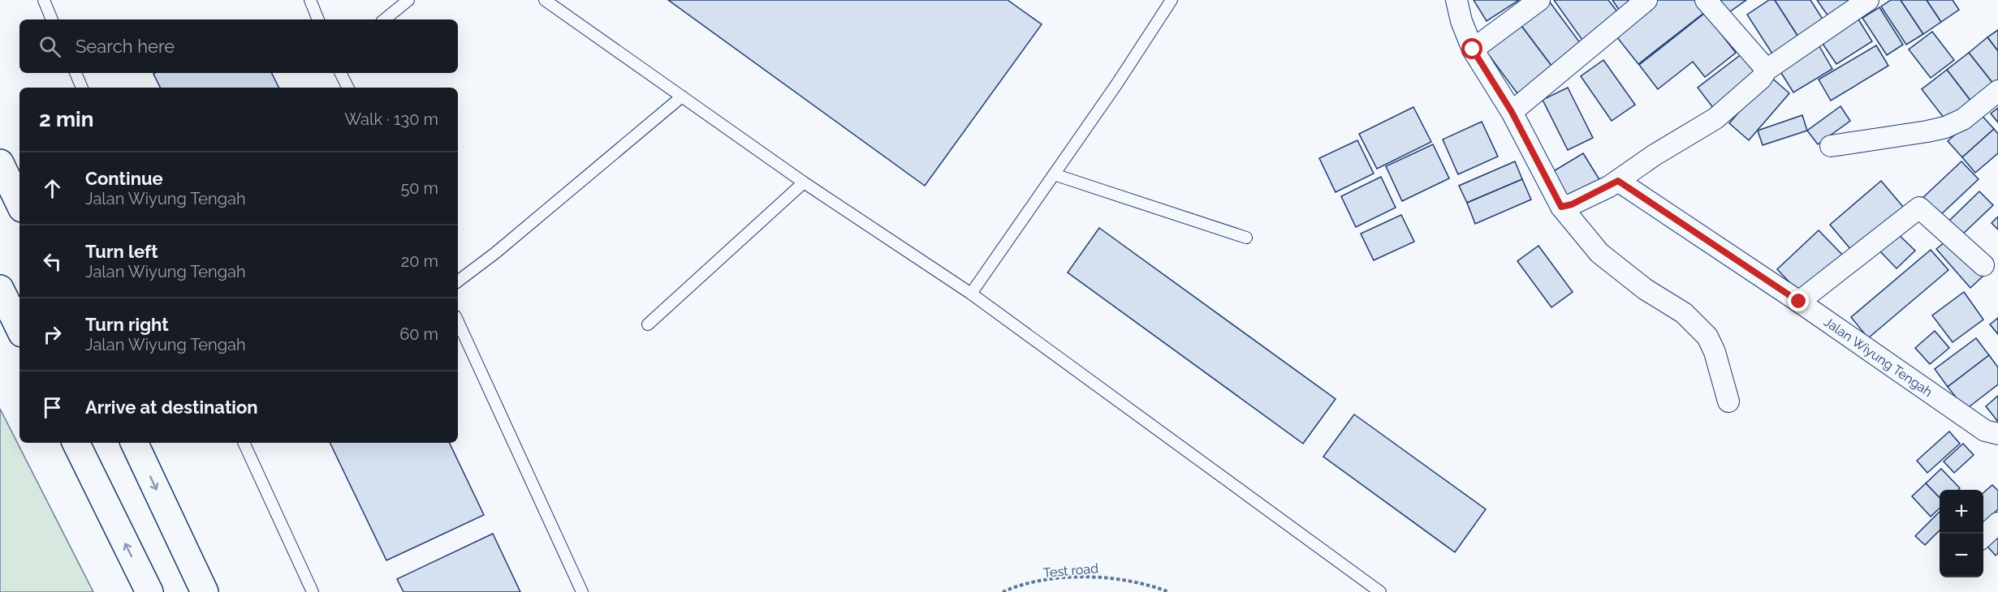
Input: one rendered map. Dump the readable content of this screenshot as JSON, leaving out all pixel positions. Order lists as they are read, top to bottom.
{
  "streets": {
    "street": ["Jalan Wiyung Tengah"],
    "path": ["Test road"]
  },
  "page": {
    "search": "Search here",
    "heading": ["2 min", "Walk · 130 m"],
    "list": [
      ["Continue", "Jalan Wiyung Tengah", "50 m"],
      ["Turn left", "Jalan Wiyung Tengah", "20 m"],
      ["Turn right", "Jalan Wiyung Tengah", "60 m"],
      "Arrive at destination"
    ],
    "map_buttons": ["+", "−"]
  }
}
